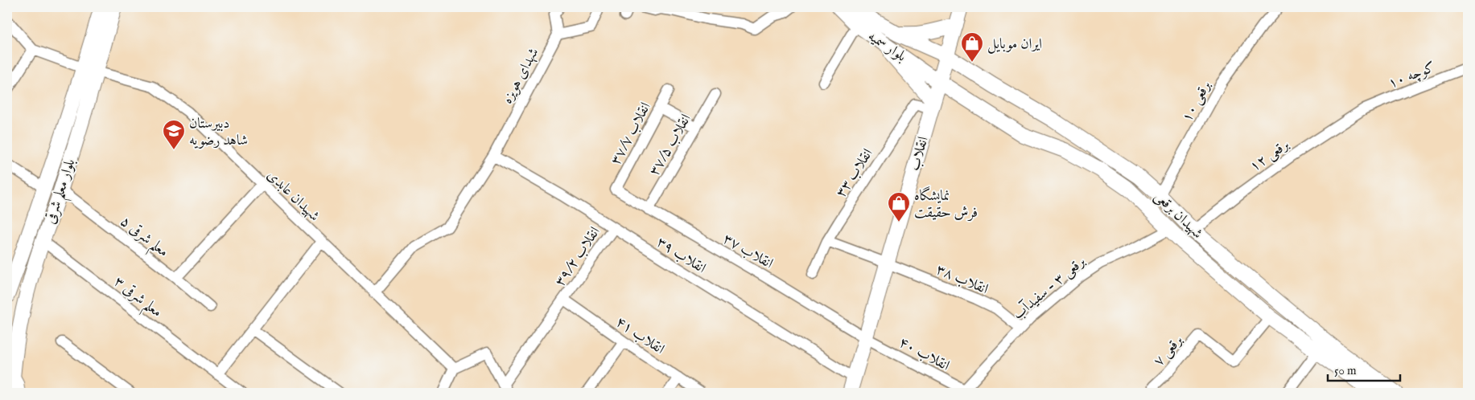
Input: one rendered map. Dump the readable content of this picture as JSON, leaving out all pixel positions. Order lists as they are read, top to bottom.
{
  "streets": {
    "main road": [
      "بلوار سمیه",
      "انقلاب",
      "بلوار معلم شرقی",
      "شهیدان برقعی"
    ],
    "street": [
      "کوچه ۱۰",
      "شهدای هویزه",
      "برقعی ۱۰",
      "انقلاب ۳۷/۷",
      "انقلاب ۳۷/۵",
      "برقعی ۱۲",
      "انقلاب ۳۳",
      "شهیدان عابدی",
      "معلم شرقی ۵",
      "انقلاب ۳۷",
      "انقلاب ۳۹",
      "انقلاب ۳۹/۲",
      "انقلاب ۳۸",
      "برقعی ۳ - سفیدآب",
      "معلم شرقی ۳",
      "انقلاب ۴۱",
      "برقعی ۷",
      "انقلاب ۴۰"
    ]
  },
  "crossings": [
    ["بلوار سمیه", "انقلاب"],
    ["بلوار سمیه", "شهیدان برقعی"],
    ["کوچه ۱۰", "برقعی ۱۲"],
    ["شهدای هویزه", "شهیدان عابدی"],
    ["شهدای هویزه", "انقلاب ۳۹"],
    ["برقعی ۱۰", "شهیدان برقعی"],
    ["انقلاب ۳۷/۷", "انقلاب ۳۷"],
    ["انقلاب ۳۷/۵", "انقلاب ۳۷"],
    ["انقلاب", "انقلاب ۳۳"],
    ["انقلاب", "شهیدان برقعی"],
    ["انقلاب", "انقلاب ۳۷"],
    ["انقلاب", "انقلاب ۳۹"],
    ["انقلاب", "انقلاب ۳۸"],
    ["انقلاب", "انقلاب ۴۰"],
    ["برقعی ۱۲", "شهیدان برقعی"],
    ["انقلاب ۳۳", "انقلاب ۳۸"],
    ["بلوار معلم شرقی", "شهیدان عابدی"],
    ["بلوار معلم شرقی", "معلم شرقی ۵"],
    ["بلوار معلم شرقی", "معلم شرقی ۳"],
    ["شهیدان برقعی", "برقعی ۳ - سفیدآب"],
    ["شهیدان برقعی", "برقعی ۷"],
    ["انقلاب ۳۷", "انقلاب ۴۰"],
    ["انقلاب ۳۹", "انقلاب ۳۹/۲"],
    ["انقلاب ۳۹/۲", "انقلاب ۴۱"],
    ["انقلاب ۳۸", "برقعی ۳ - سفیدآب"],
    ["برقعی ۳ - سفیدآب", "انقلاب ۴۰"]
  ],
  "places": {
    "shop": ["ایران موبایل", "نمایشگاه فرش حقیقت"],
    "school or university": ["دبیرستان شاهد رضویه"]
  },
  "scale_bar": "50 m"
}
